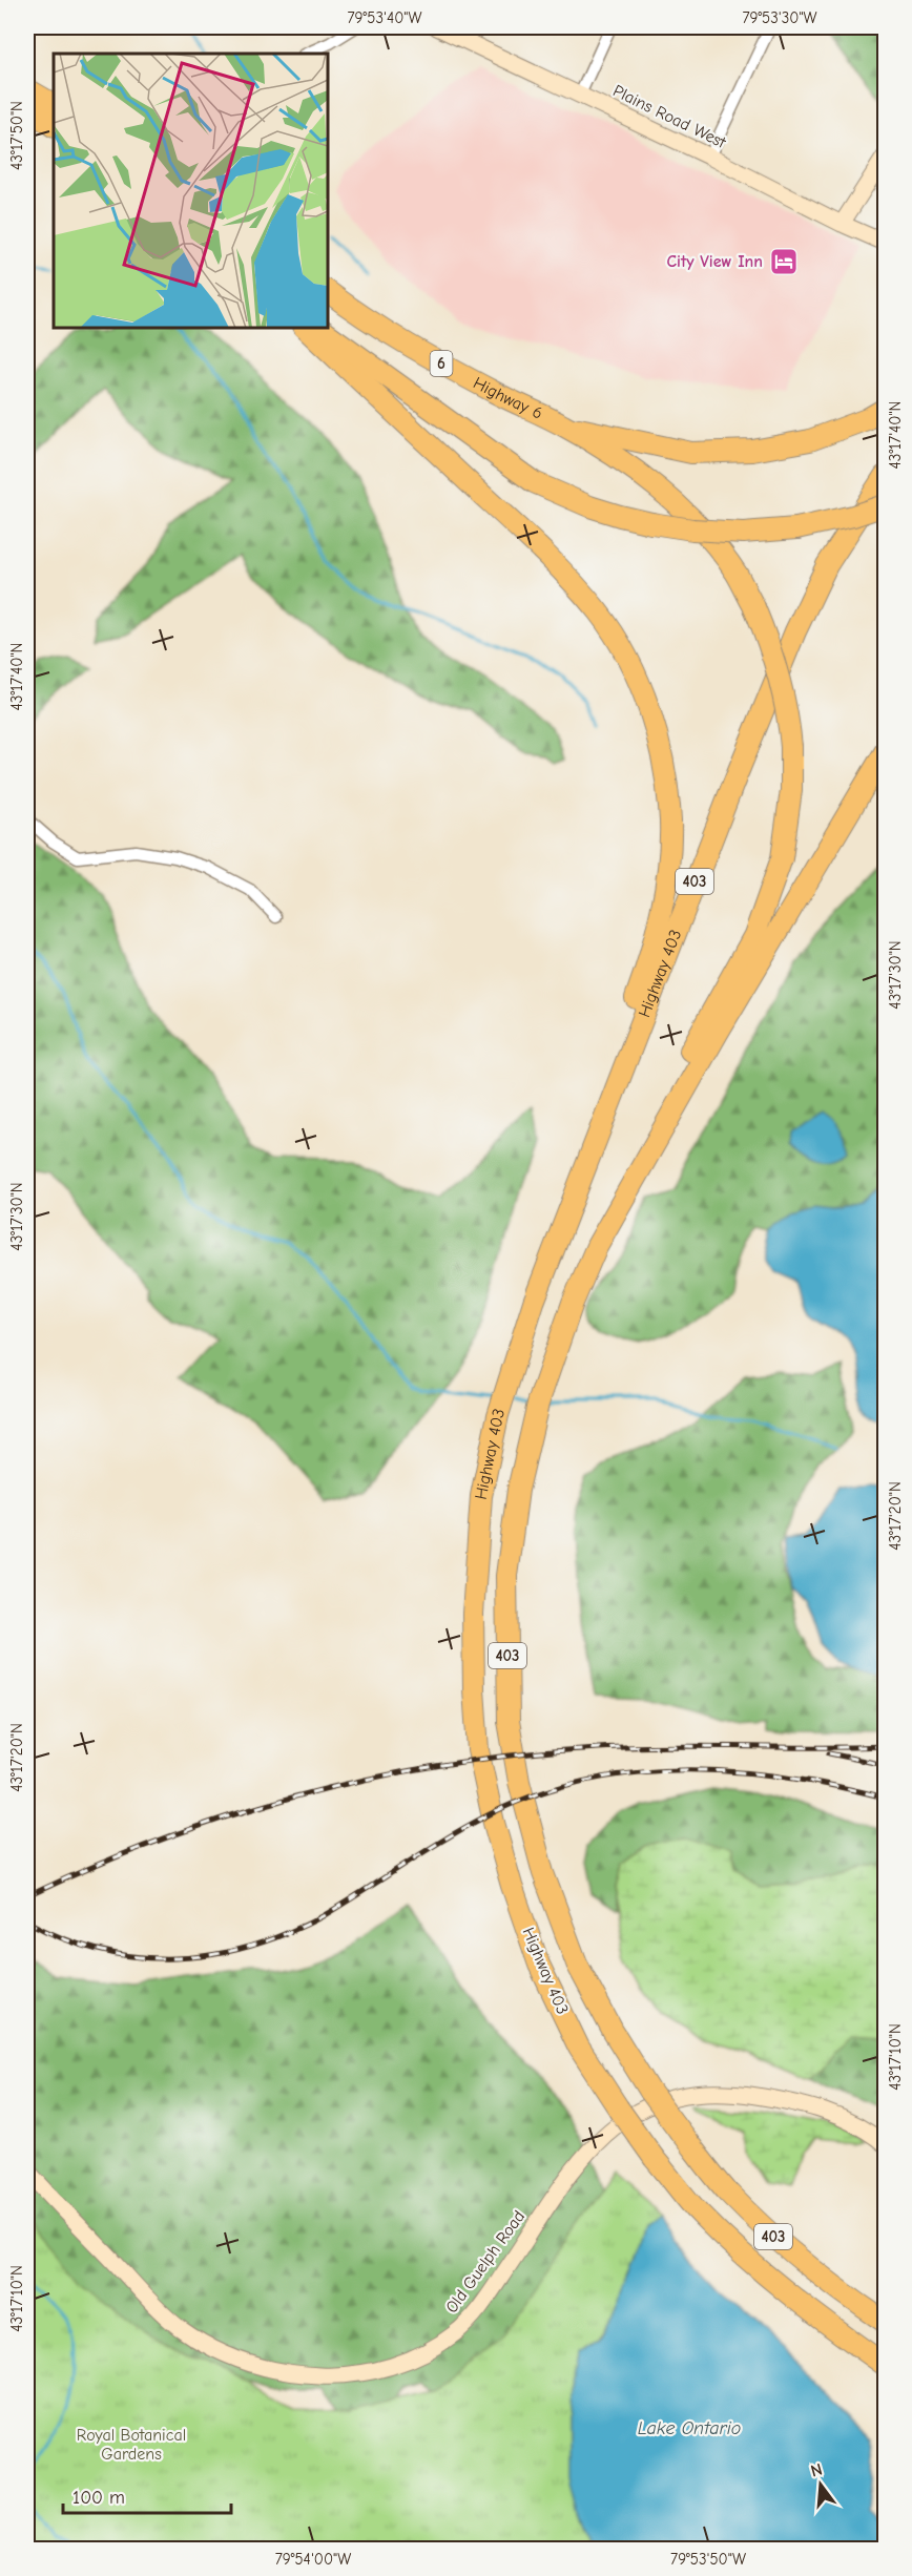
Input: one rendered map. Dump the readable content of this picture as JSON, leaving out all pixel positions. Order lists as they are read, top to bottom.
{
  "streets": {
    "highway": [
      "6",
      "Highway 6",
      "403",
      "Highway 403"
    ],
    "street": ["Plains Road West", "Old Guelph Road"]
  },
  "water": ["Lake Ontario"],
  "parks": ["Royal Botanical Gardens"],
  "places": {
    "hotel": ["City View Inn"]
  },
  "scale_bar": "100 m",
  "north": "top",
  "coordinates": [
    "79°53'40\"W",
    "79°53'30\"W",
    "43°17'50\"N",
    "43°17'40\"N",
    "43°17'30\"N",
    "43°17'20\"N",
    "43°17'10\"N",
    "79°54'00\"W",
    "79°53'50\"W"
  ]
}
